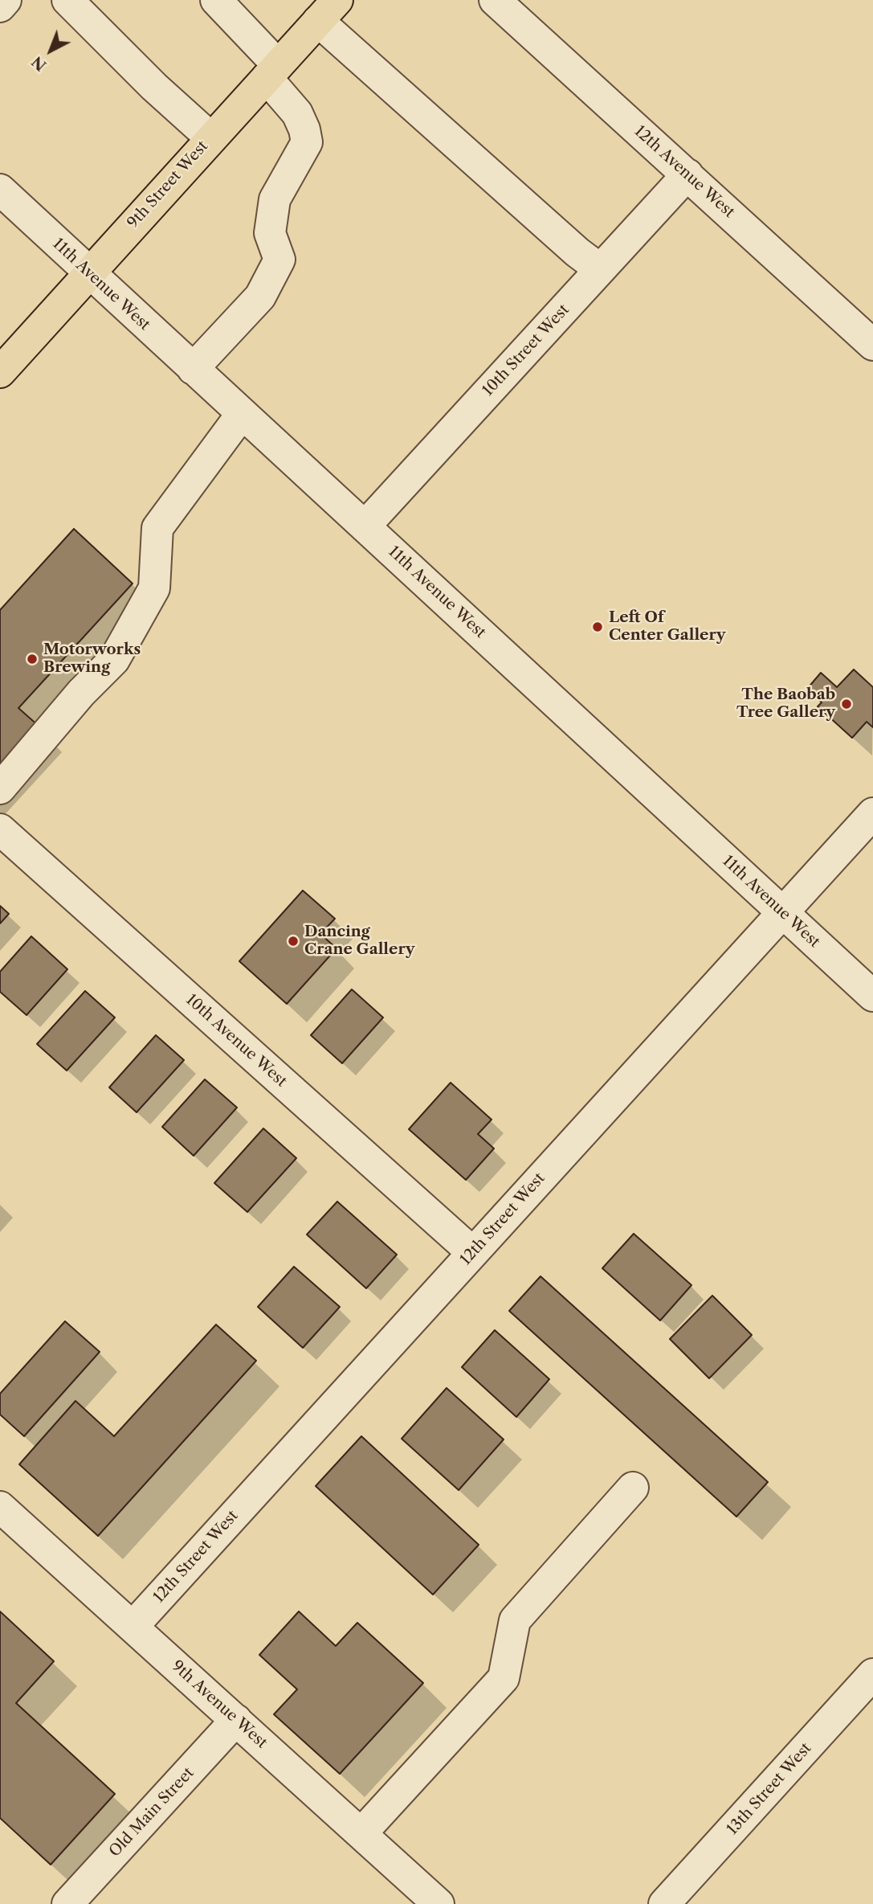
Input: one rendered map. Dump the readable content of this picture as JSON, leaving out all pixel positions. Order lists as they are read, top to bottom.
{
  "streets": {
    "main road": ["9th Street West"],
    "street": [
      "12th Avenue West",
      "11th Avenue West",
      "10th Street West",
      "10th Avenue West",
      "12th Street West",
      "9th Avenue West",
      "13th Street West",
      "Old Main Street"
    ]
  },
  "crossings": [
    ["12th Avenue West", "10th Street West"],
    ["9th Street West", "11th Avenue West"],
    ["11th Avenue West", "10th Street West"],
    ["11th Avenue West", "12th Street West"],
    ["10th Avenue West", "12th Street West"],
    ["12th Street West", "9th Avenue West"],
    ["9th Avenue West", "Old Main Street"]
  ],
  "places": [
    "Left Of Center Gallery",
    "Motorworks Brewing",
    "The Baobab Tree Gallery",
    "Dancing Crane Gallery"
  ],
  "north": "bottom left"
}
